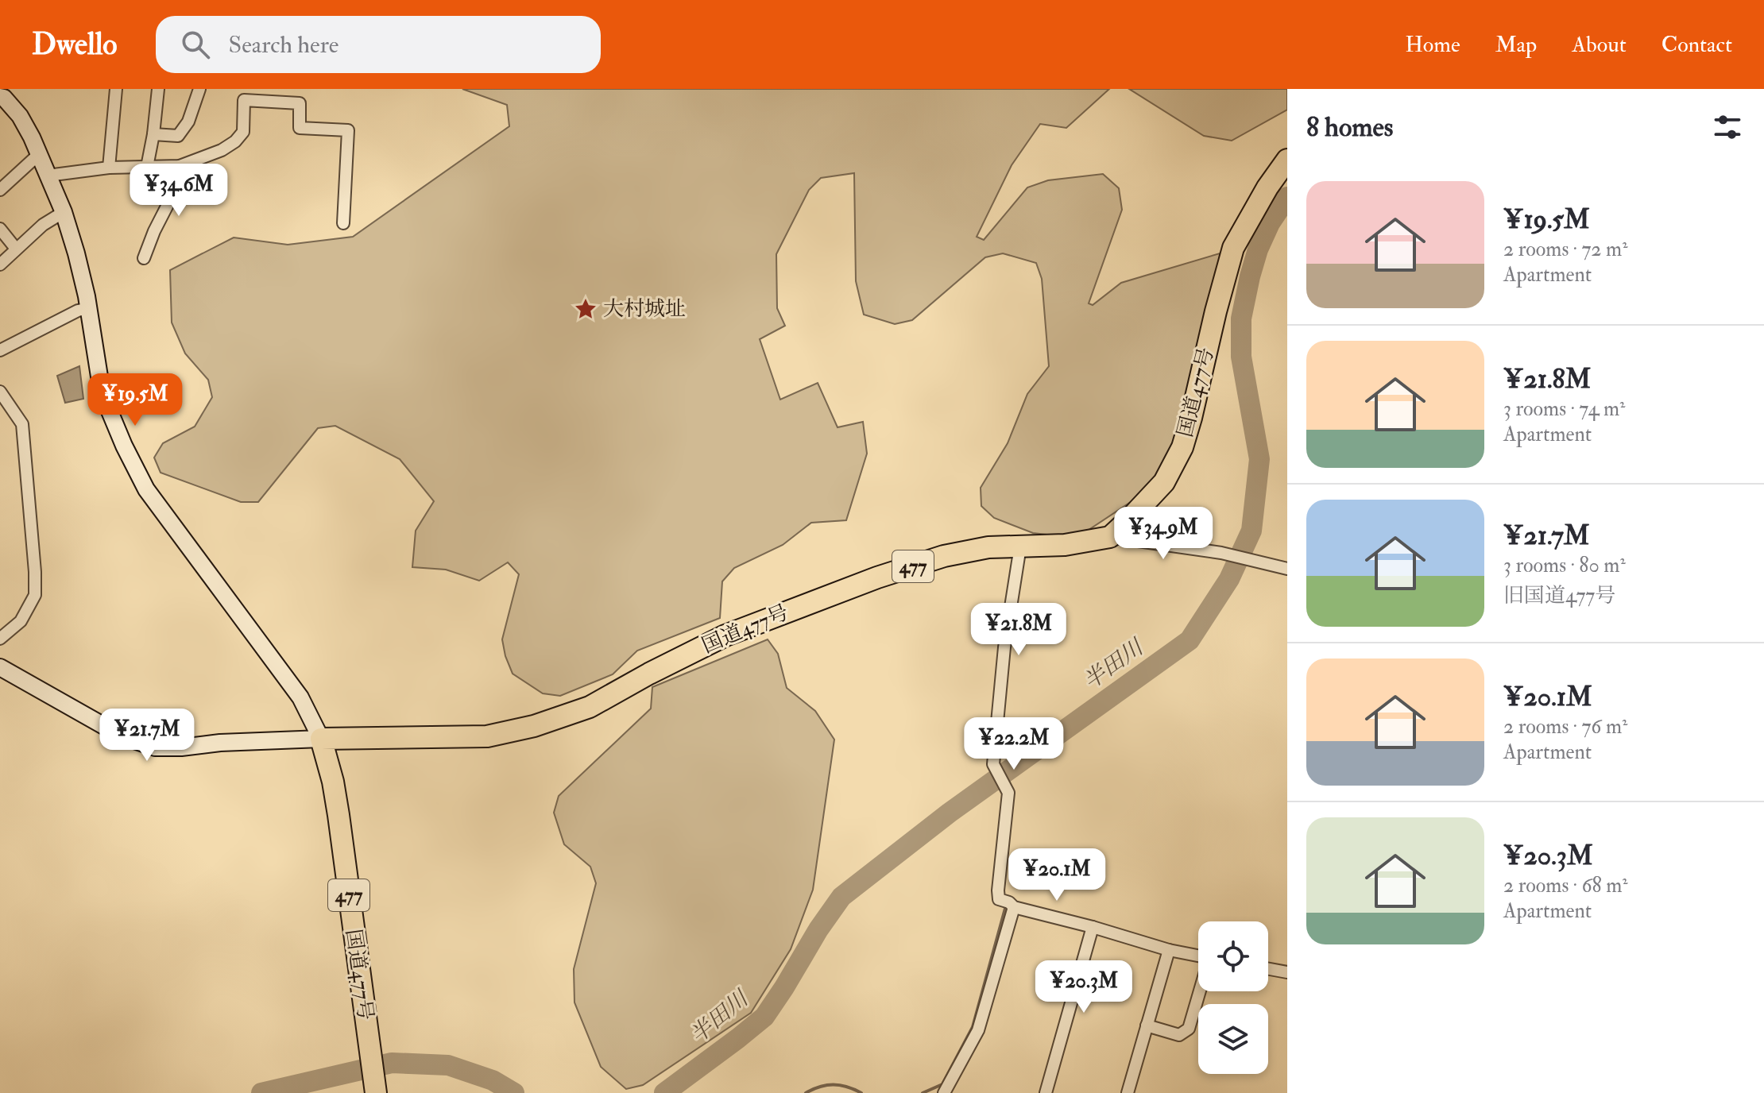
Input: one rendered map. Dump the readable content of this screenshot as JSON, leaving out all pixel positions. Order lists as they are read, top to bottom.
{
  "streets": {
    "highway": ["国道477号", "477"]
  },
  "water": ["半田川"],
  "places": {
    "place": ["大村城址"]
  },
  "page": {
    "header": "Dwello",
    "search": "Search here",
    "nav": [
      "Home",
      "Map",
      "About",
      "Contact"
    ],
    "heading": "8 homes",
    "price": [
      "¥34.6M",
      "¥19.5M",
      "¥34.9M",
      "¥21.8M",
      "¥21.7M",
      "¥22.2M",
      "¥20.1M",
      "¥20.3M"
    ],
    "list": [
      {
        "name": "¥19.5M",
        "note": "2 rooms · 72 m² · Apartment"
      },
      {
        "name": "¥21.8M",
        "note": "3 rooms · 74 m² · Apartment"
      },
      {
        "name": "¥21.7M",
        "note": "3 rooms · 80 m² · 旧国道477号"
      },
      {
        "name": "¥20.1M",
        "note": "2 rooms · 76 m² · Apartment"
      },
      {
        "name": "¥20.3M",
        "note": "2 rooms · 68 m² · Apartment"
      }
    ]
  }
}
